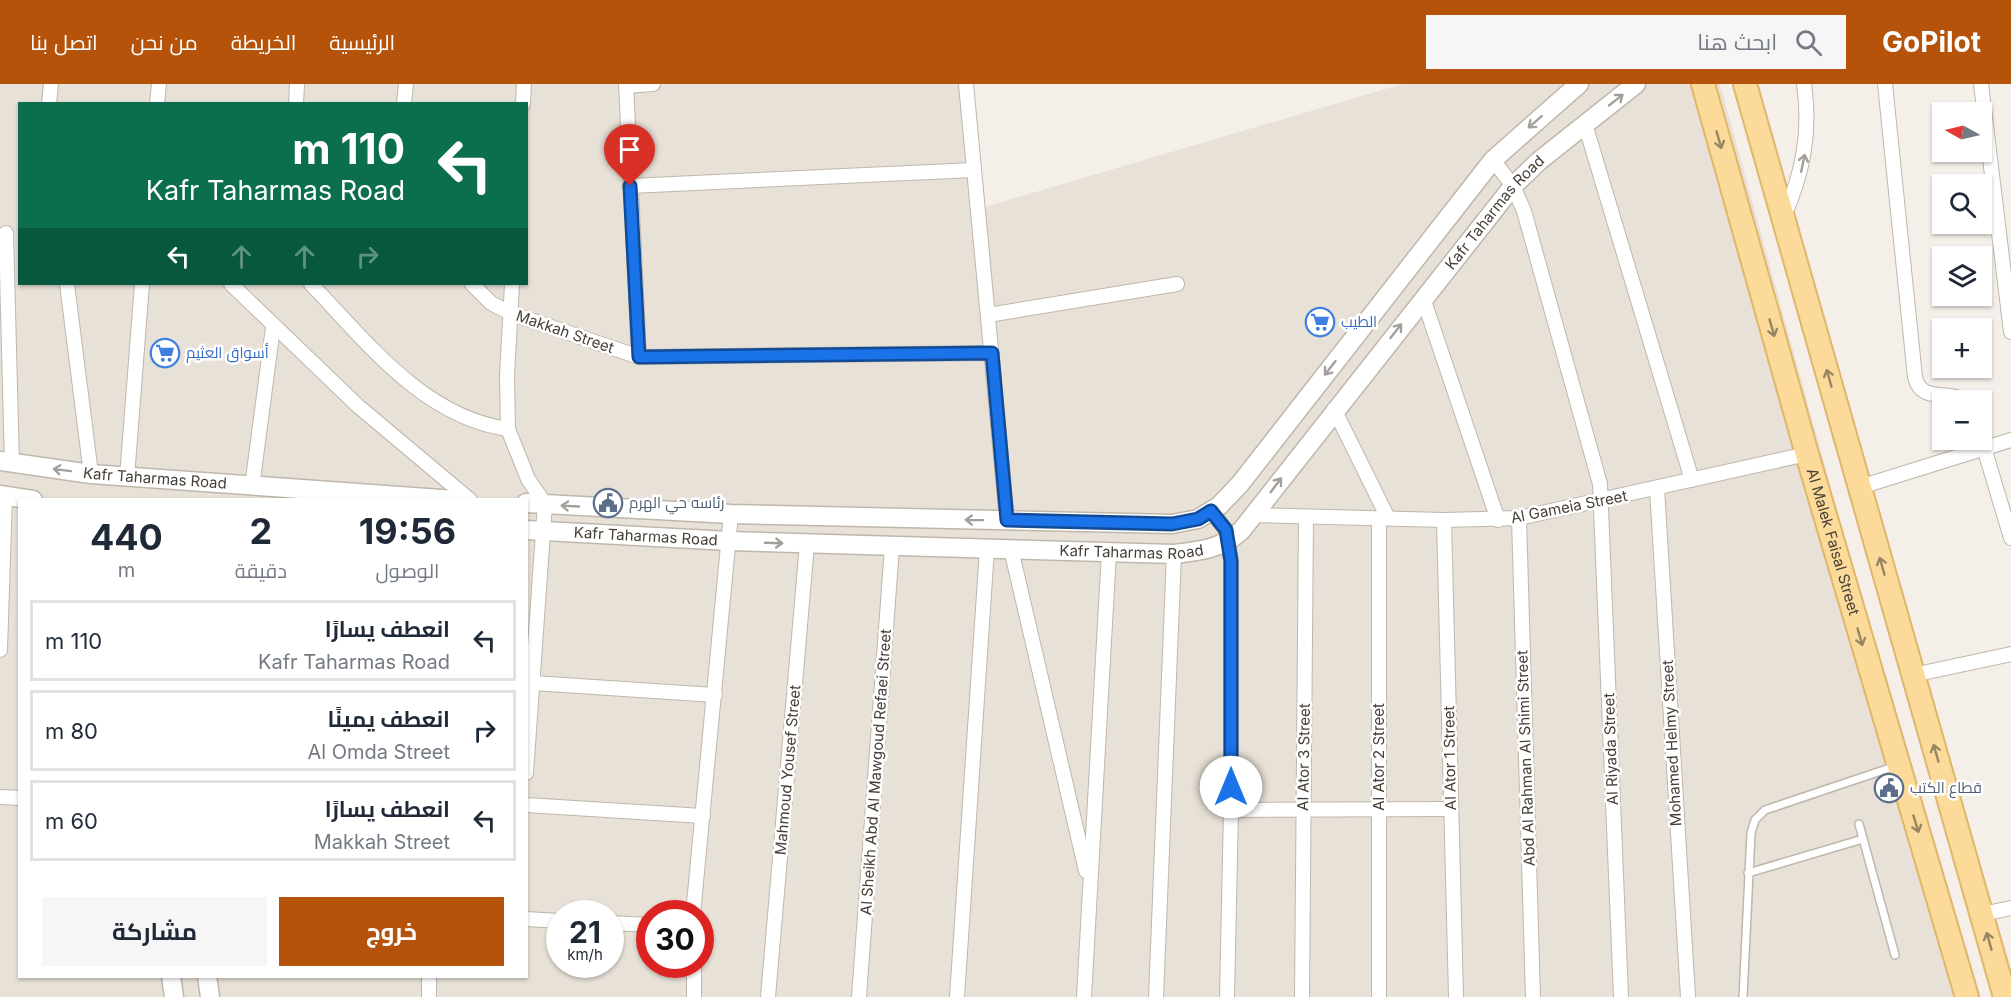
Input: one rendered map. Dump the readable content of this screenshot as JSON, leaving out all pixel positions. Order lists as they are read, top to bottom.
{
  "streets": {
    "main road": ["Al Malek Faisal Street"],
    "street": [
      "Kafr Taharmas Road",
      "Makkah Street",
      "Al Gameia Street",
      "Mohamed Helmy Street",
      "Al Riyada Street",
      "Al Ator 3 Street",
      "Al Ator 2 Street",
      "Al Ator 1 Street",
      "Abd Al Rahman Al Shimi Street",
      "Mahmoud Yousef Street",
      "Al Sheikh Abd Al Mawgoud Refaei Street"
    ]
  },
  "crossings": [
    ["Kafr Taharmas Road", "Al Gameia Street"],
    ["Kafr Taharmas Road", "Al Riyada Street"],
    ["Kafr Taharmas Road", "Al Ator 2 Street"],
    ["Kafr Taharmas Road", "Mahmoud Yousef Street"],
    ["Kafr Taharmas Road", "Al Sheikh Abd Al Mawgoud Refaei Street"],
    ["Al Gameia Street", "Al Malek Faisal Street"],
    ["Al Gameia Street", "Mohamed Helmy Street"],
    ["Al Gameia Street", "Al Riyada Street"],
    ["Al Gameia Street", "Al Ator 3 Street"],
    ["Al Gameia Street", "Al Ator 2 Street"],
    ["Al Gameia Street", "Al Ator 1 Street"],
    ["Al Gameia Street", "Abd Al Rahman Al Shimi Street"]
  ],
  "places": {
    "supermarket": ["الطيب", "أسواق العثيم"],
    "public building": ["رئاسه حي الهرم", "قطاع الكتب"]
  },
  "north": "left",
  "page": {
    "header": "GoPilot",
    "search": "ابحث هنا",
    "nav": [
      "الرئيسية",
      "الخريطة",
      "من نحن",
      "اتصل بنا"
    ],
    "map_buttons": ["+", "−"],
    "turn": ["110 m", "Kafr Taharmas Road"],
    "eta": [
      "19:56",
      "الوصول",
      "2",
      "دقيقة",
      "440",
      "m"
    ],
    "list": [
      {
        "name": "انعطف يسارًا",
        "note": "Kafr Taharmas Road",
        "value": "110 m"
      },
      {
        "name": "انعطف يمينًا",
        "note": "Al Omda Street",
        "value": "80 m"
      },
      {
        "name": "انعطف يسارًا",
        "note": "Makkah Street",
        "value": "60 m"
      }
    ],
    "buttons": ["خروج", "مشاركة"],
    "speed": "21 km/h",
    "limit": "30"
  }
}
